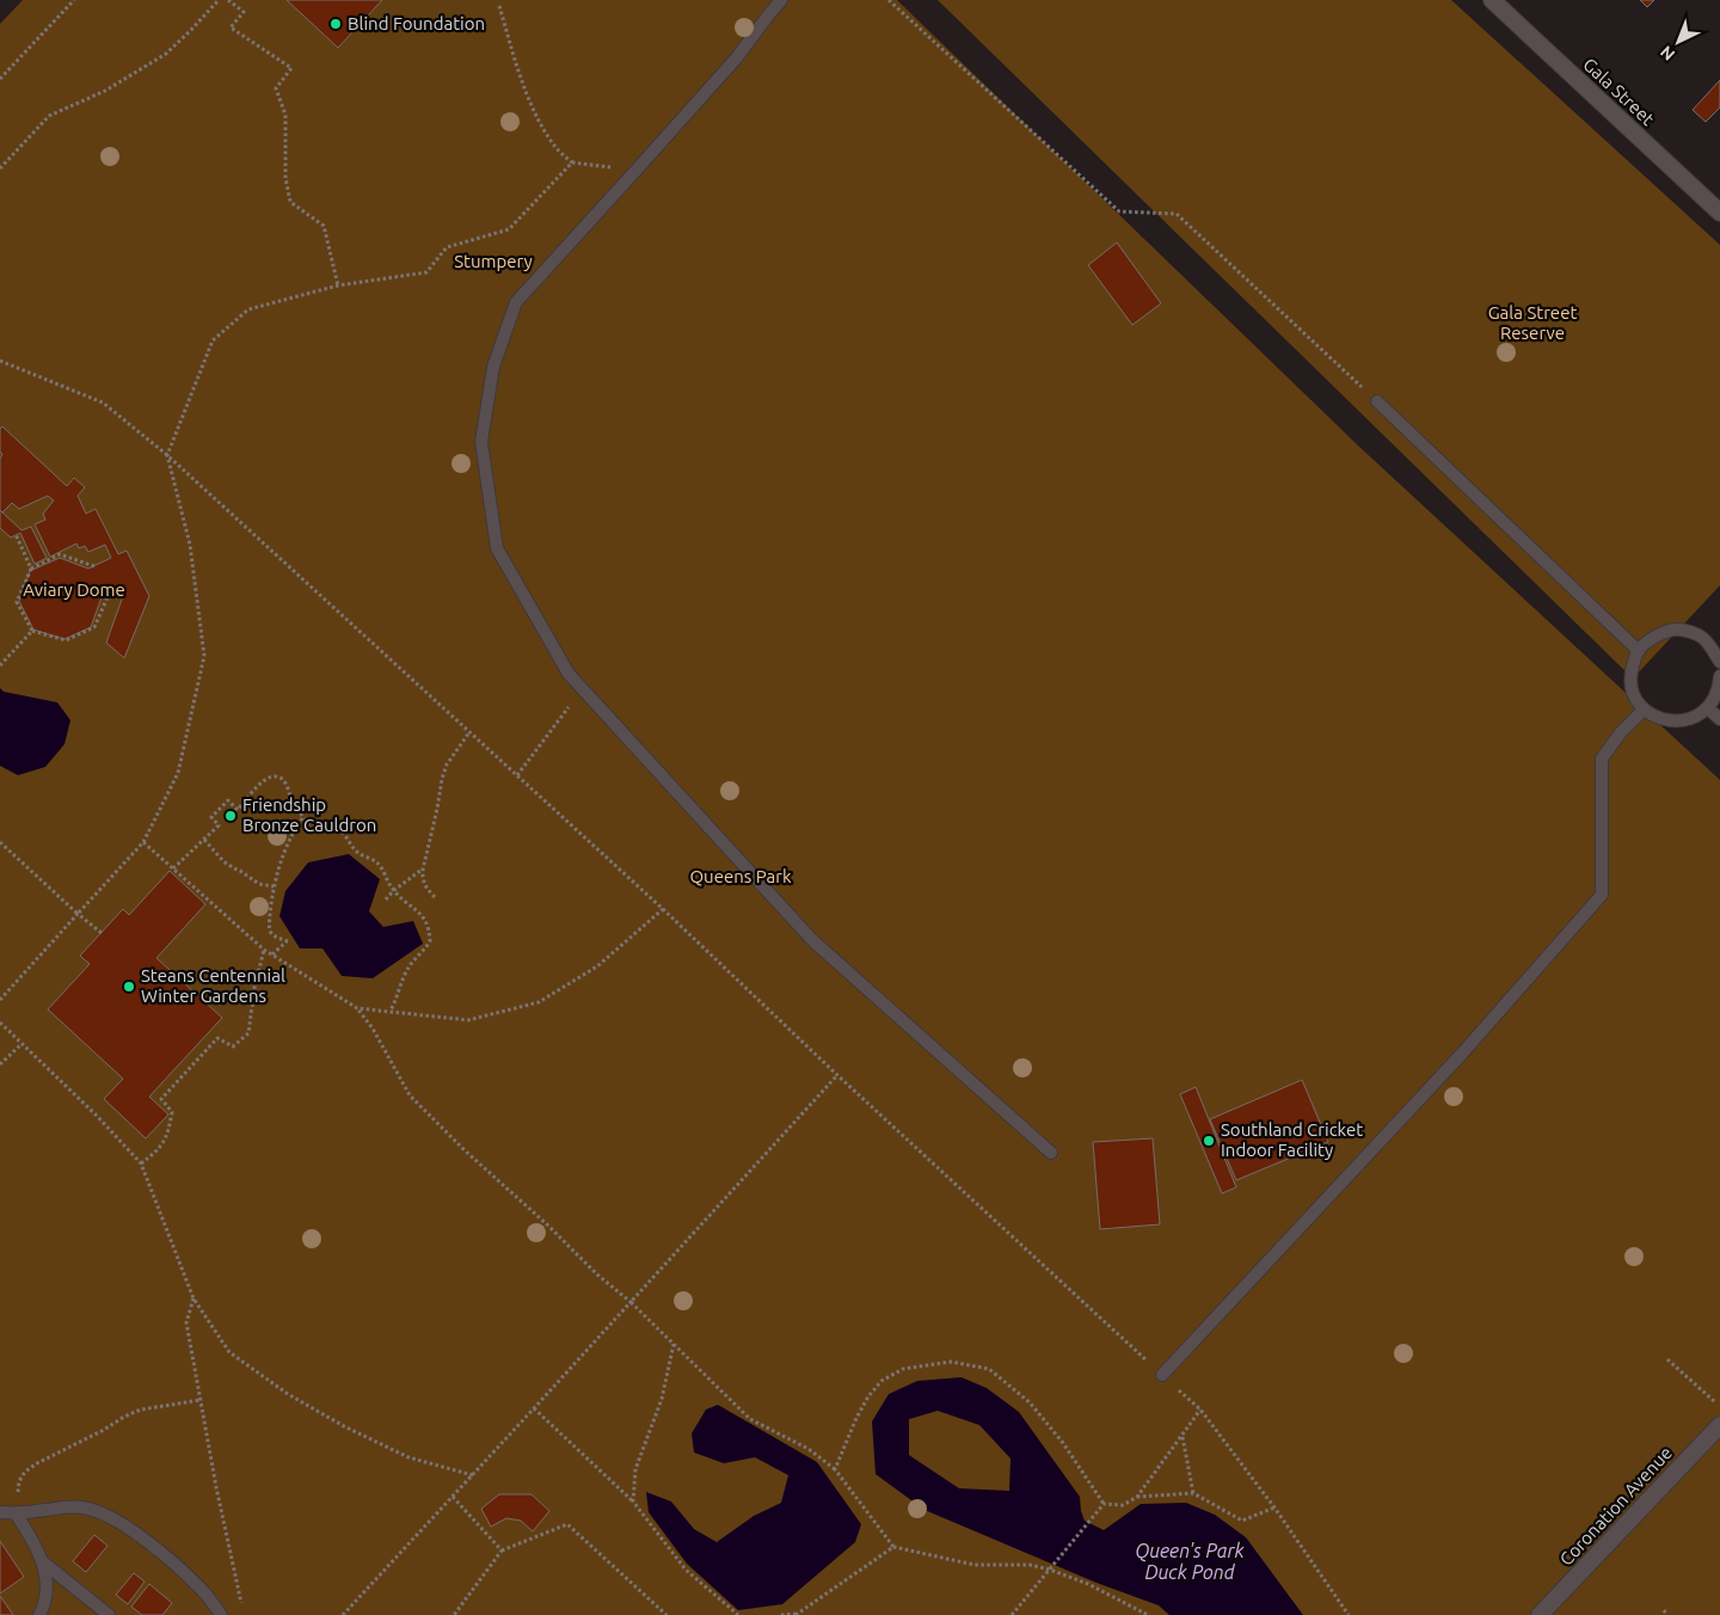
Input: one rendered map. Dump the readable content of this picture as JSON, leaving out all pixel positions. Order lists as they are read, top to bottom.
{
  "streets": {
    "main road": ["Gala Street", "Coronation Avenue"]
  },
  "water": ["Queen's Park Duck Pond"],
  "parks": [
    "Stumpery",
    "Gala Street Reserve",
    "Aviary Dome",
    "Queens Park"
  ],
  "places": [
    "Blind Foundation",
    "Friendship Bronze Cauldron",
    "Steans Centennial Winter Gardens",
    "Southland Cricket Indoor Facility"
  ],
  "north": "bottom left"
}
